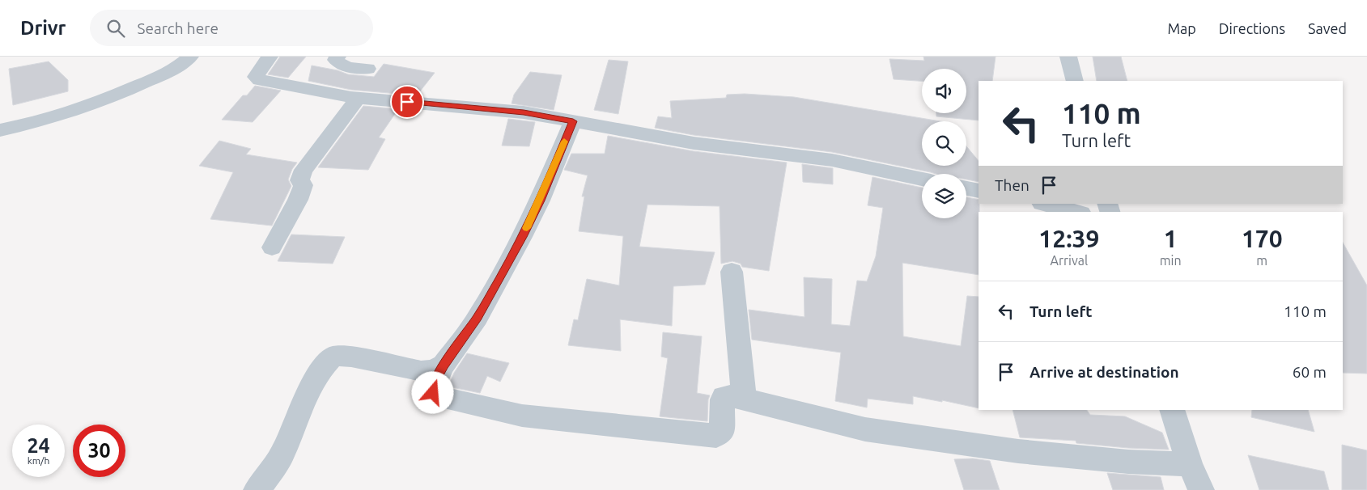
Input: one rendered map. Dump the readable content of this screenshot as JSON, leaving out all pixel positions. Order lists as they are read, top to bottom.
{
  "page": {
    "header": "Drivr",
    "search": "Search here",
    "nav": ["Map", "Directions", "Saved"],
    "turn": ["110 m", "Turn left"],
    "then": "Then",
    "eta": [
      "12:39",
      "Arrival",
      "1",
      "min",
      "170",
      "m"
    ],
    "list": [
      {
        "name": "Turn left",
        "value": "110 m"
      },
      {
        "name": "Arrive at destination",
        "value": "60 m"
      }
    ],
    "speed": "24 km/h",
    "limit": "30"
  }
}
